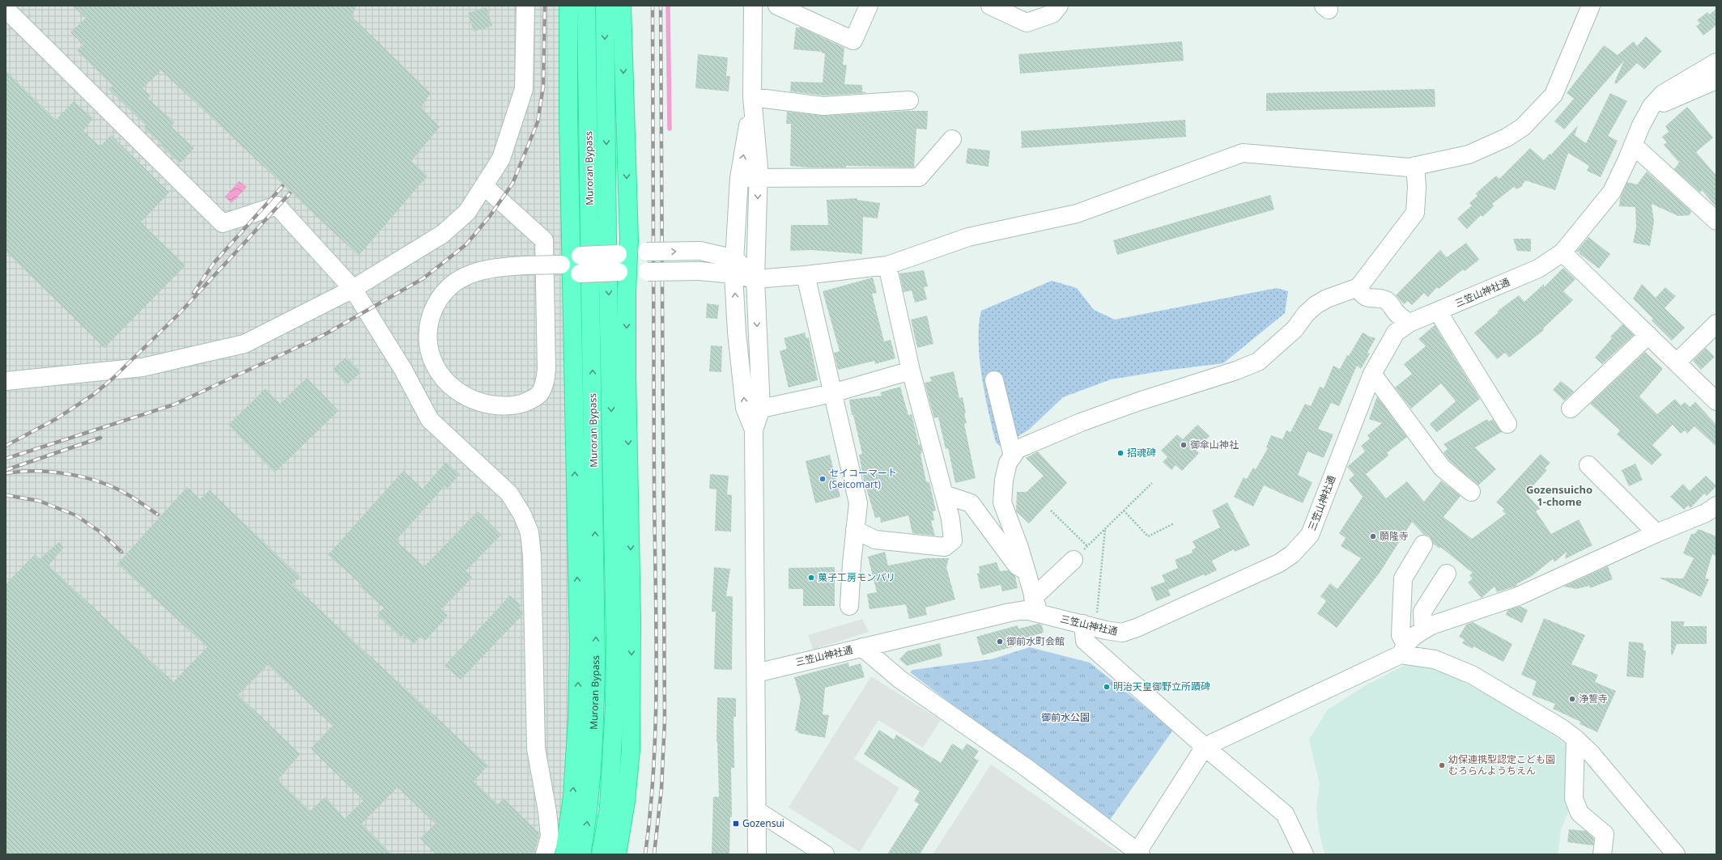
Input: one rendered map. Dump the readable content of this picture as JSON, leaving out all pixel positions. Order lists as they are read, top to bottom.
{
  "streets": {
    "highway": ["Muroran Bypass"],
    "street": ["三笠山神社通"]
  },
  "districts": ["Gozensuicho 1-chome"],
  "parks": ["御前水公園"],
  "places": {
    "other": [
      "御傘山神社",
      "招魂碑",
      "セイコーマート (Seicomart)",
      "願隆寺",
      "菓子工房モンパリ",
      "御前水町会館",
      "明治天皇御野立所蹟碑",
      "浄誓寺",
      "幼保連携型認定こども園 むろらんようちえん"
    ],
    "transit": ["Gozensui"]
  }
}
